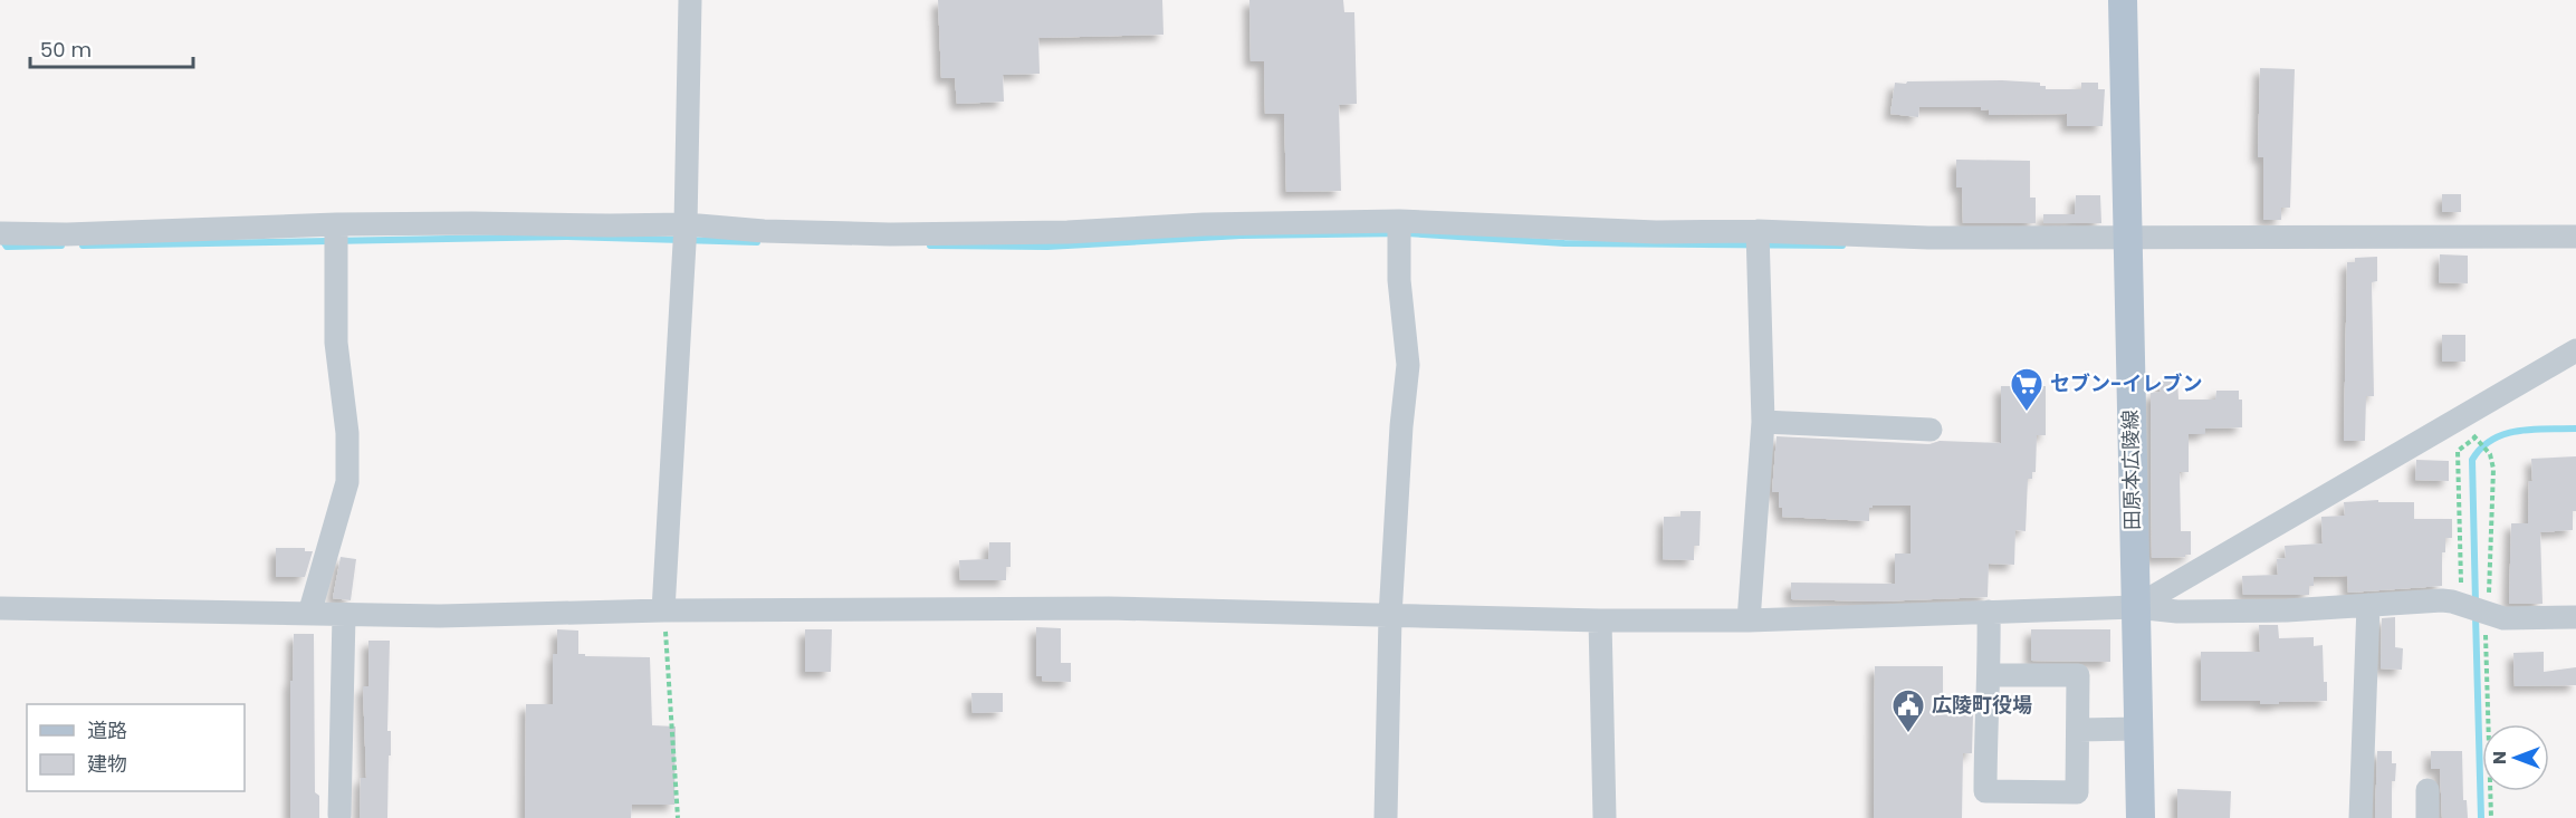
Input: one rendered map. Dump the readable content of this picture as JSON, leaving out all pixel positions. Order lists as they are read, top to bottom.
{
  "streets": {
    "main road": ["田原本広陵線"]
  },
  "places": {
    "supermarket": ["セブン-イレブン"],
    "public building": ["広陵町役場"]
  },
  "legend": ["道路", "建物"],
  "scale_bar": "50 m",
  "north": "left"
}
